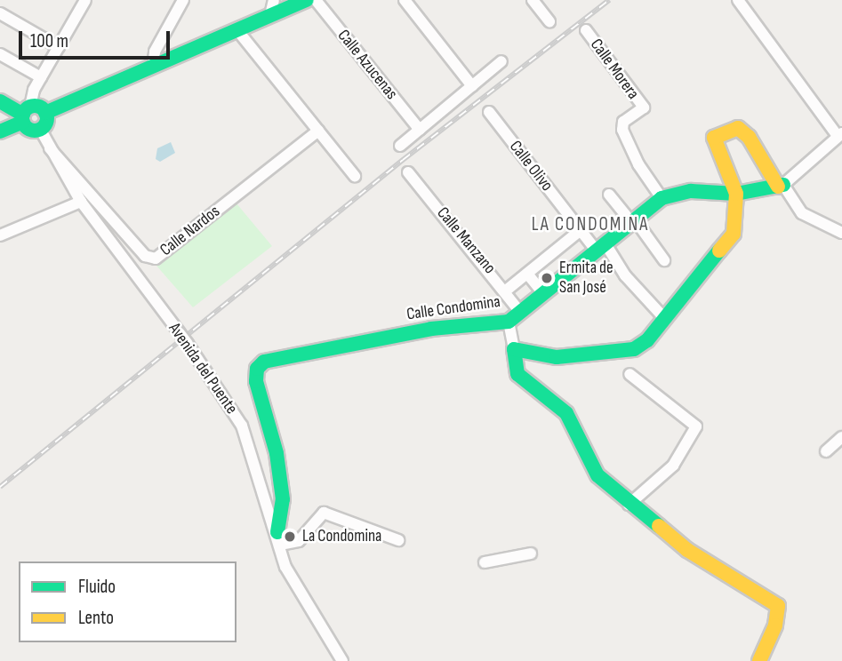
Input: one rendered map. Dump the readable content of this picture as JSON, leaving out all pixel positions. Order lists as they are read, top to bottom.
{
  "streets": {
    "street": [
      "Calle Azucenas",
      "Calle Morera",
      "Calle Olivo",
      "Calle Nardos",
      "Calle Manzano",
      "Calle Condomina",
      "Avenida del Puente"
    ]
  },
  "crossings": [
    ["Calle Morera", "Calle Condomina"],
    ["Calle Olivo", "Calle Condomina"],
    ["Calle Nardos", "Avenida del Puente"],
    ["Calle Manzano", "Calle Condomina"],
    ["Calle Condomina", "Avenida del Puente"]
  ],
  "districts": ["LA CONDOMINA"],
  "places": ["Ermita de San José", "La Condomina"],
  "legend": ["Fluido", "Lento"],
  "scale_bar": "100 m"
}
